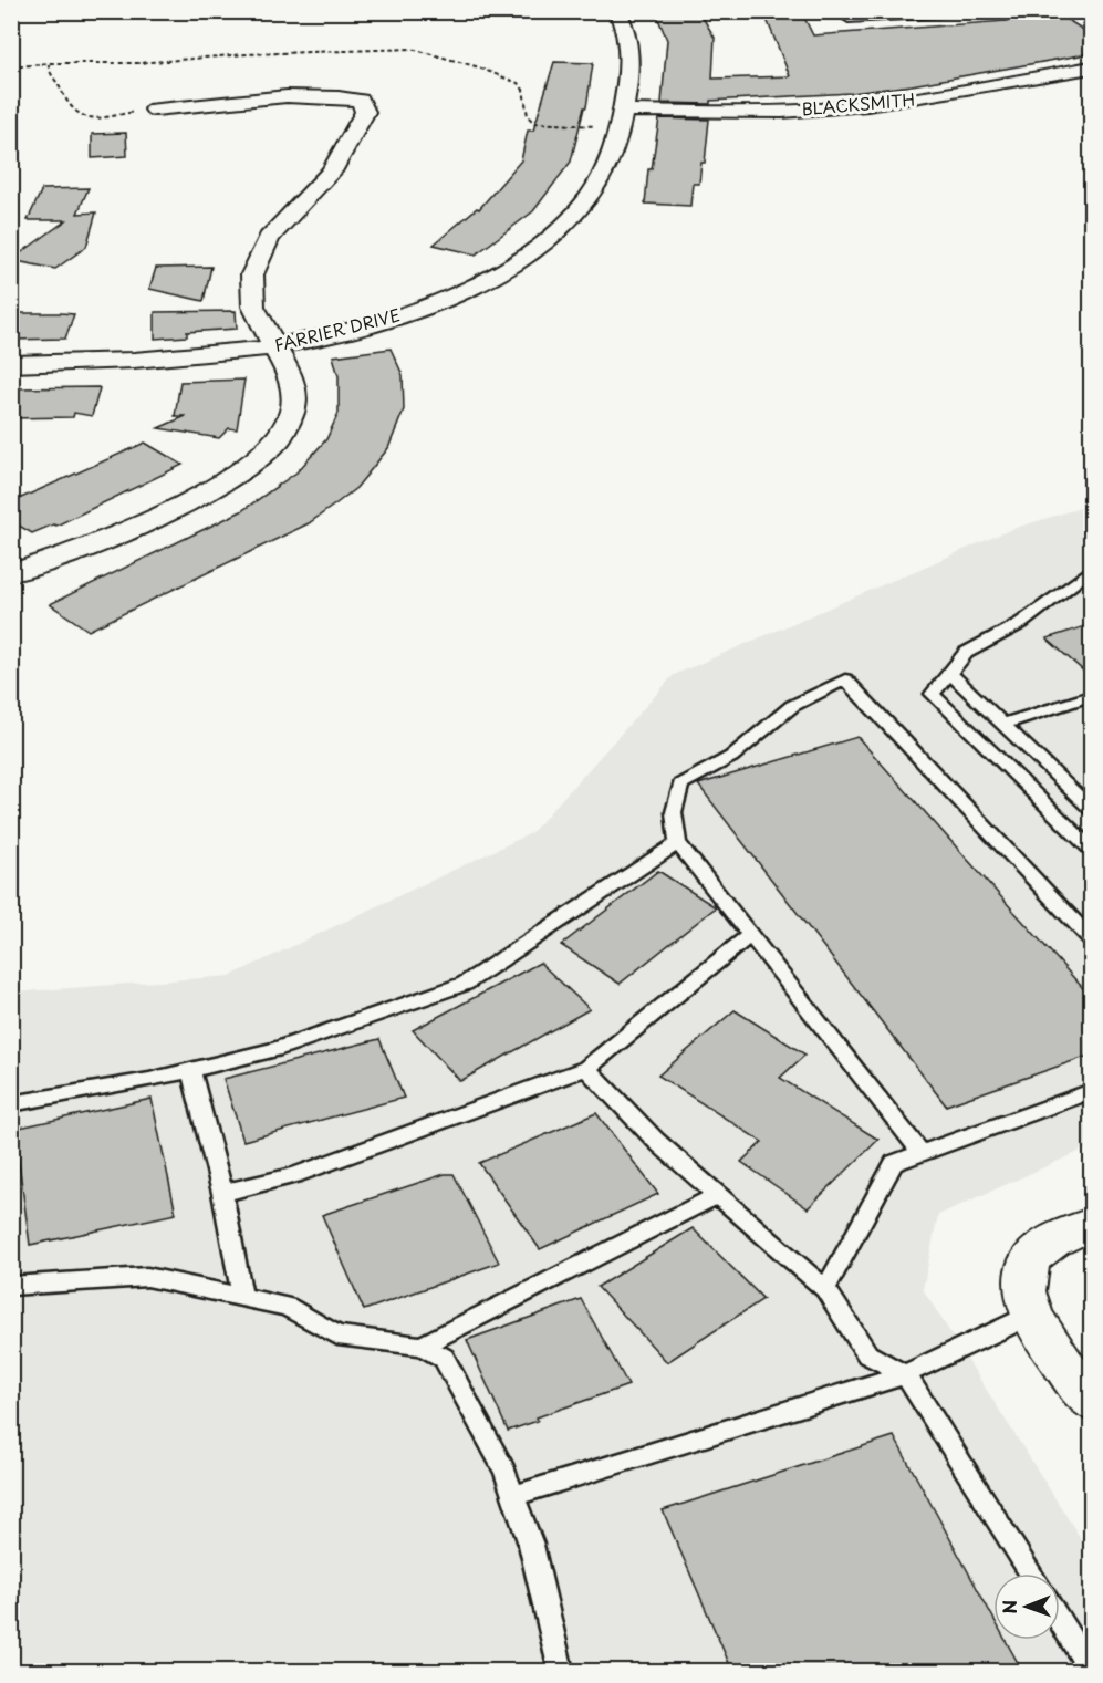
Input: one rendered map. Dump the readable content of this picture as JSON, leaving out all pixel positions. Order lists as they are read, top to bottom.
{
  "streets": {
    "street": ["BLACKSMITH", "FARRIER DRIVE"]
  },
  "crossings": [
    ["BLACKSMITH", "FARRIER DRIVE"]
  ],
  "north": "left"
}
